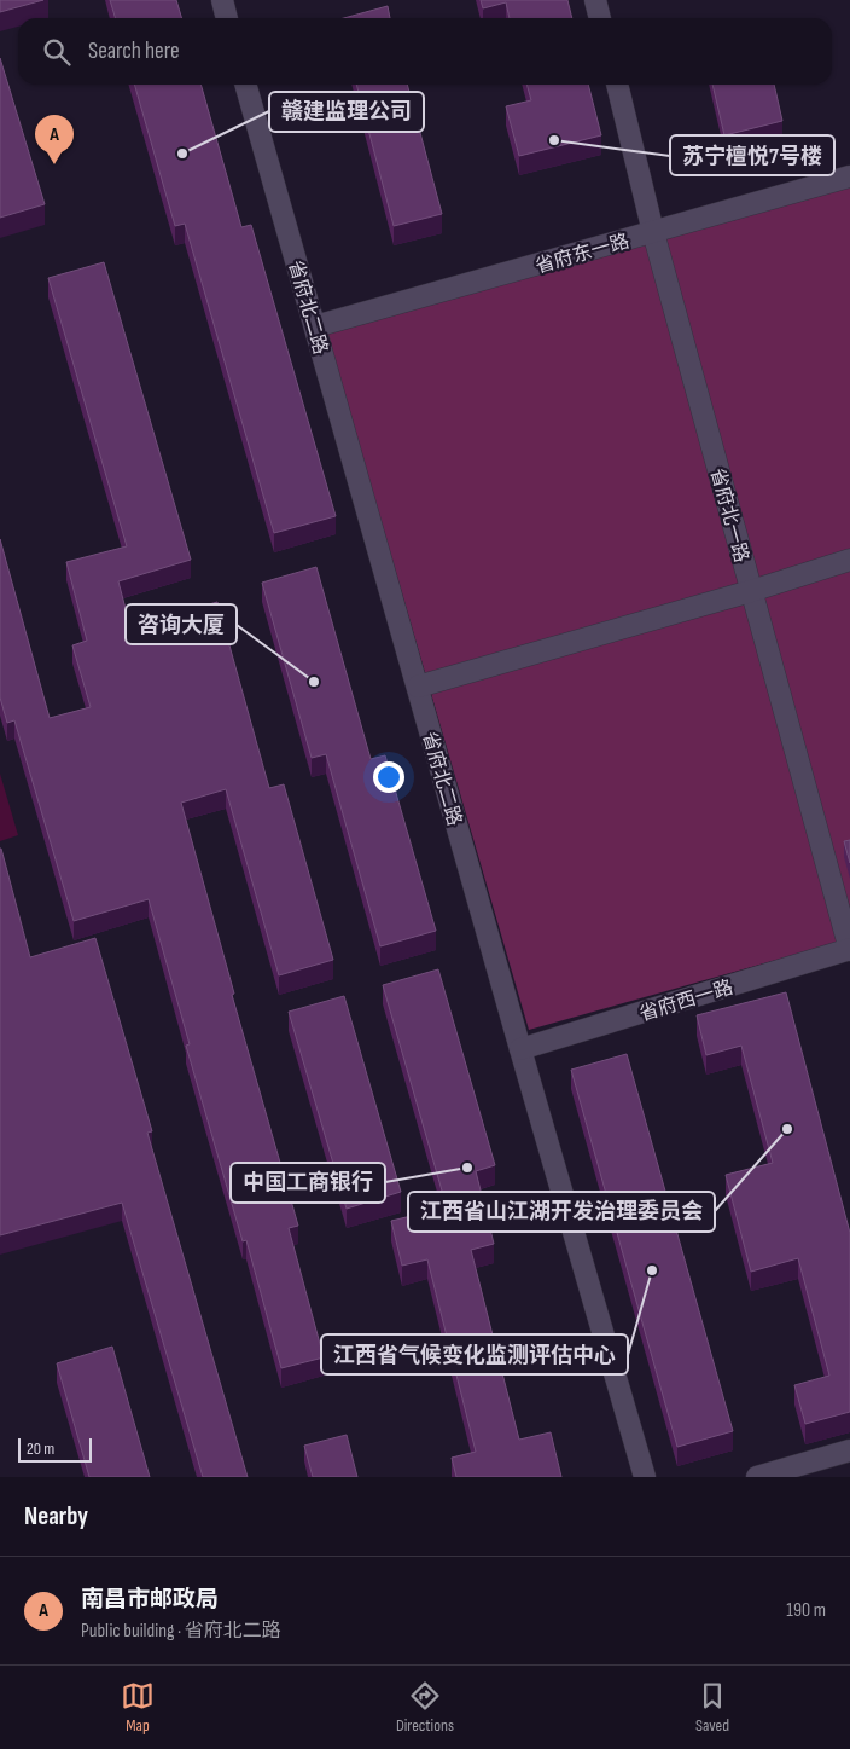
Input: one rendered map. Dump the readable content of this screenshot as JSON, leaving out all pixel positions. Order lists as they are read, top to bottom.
{
  "streets": {
    "street": [
      "省府东一路",
      "省府北二路",
      "省府北一路",
      "省府西一路"
    ]
  },
  "crossings": [
    ["省府东一路", "省府北二路"],
    ["省府东一路", "省府北一路"],
    ["省府北二路", "省府西一路"],
    ["省府北一路", "省府西一路"]
  ],
  "places": [
    "苏宁檀悦7号楼",
    "赣建监理公司",
    "咨询大厦",
    "江西省山江湖开发治理委员会",
    "中国工商银行",
    "江西省气候变化监测评估中心"
  ],
  "scale_bar": "20 m",
  "page": {
    "search": "Search here",
    "pins": "A",
    "scale": "20 m",
    "heading": "Nearby",
    "list": [
      {
        "mark": "A",
        "name": "南昌市邮政局",
        "note": "Public building · 省府北二路",
        "value": "190 m"
      }
    ],
    "nav": ["Map", "Directions", "Saved"]
  }
}
